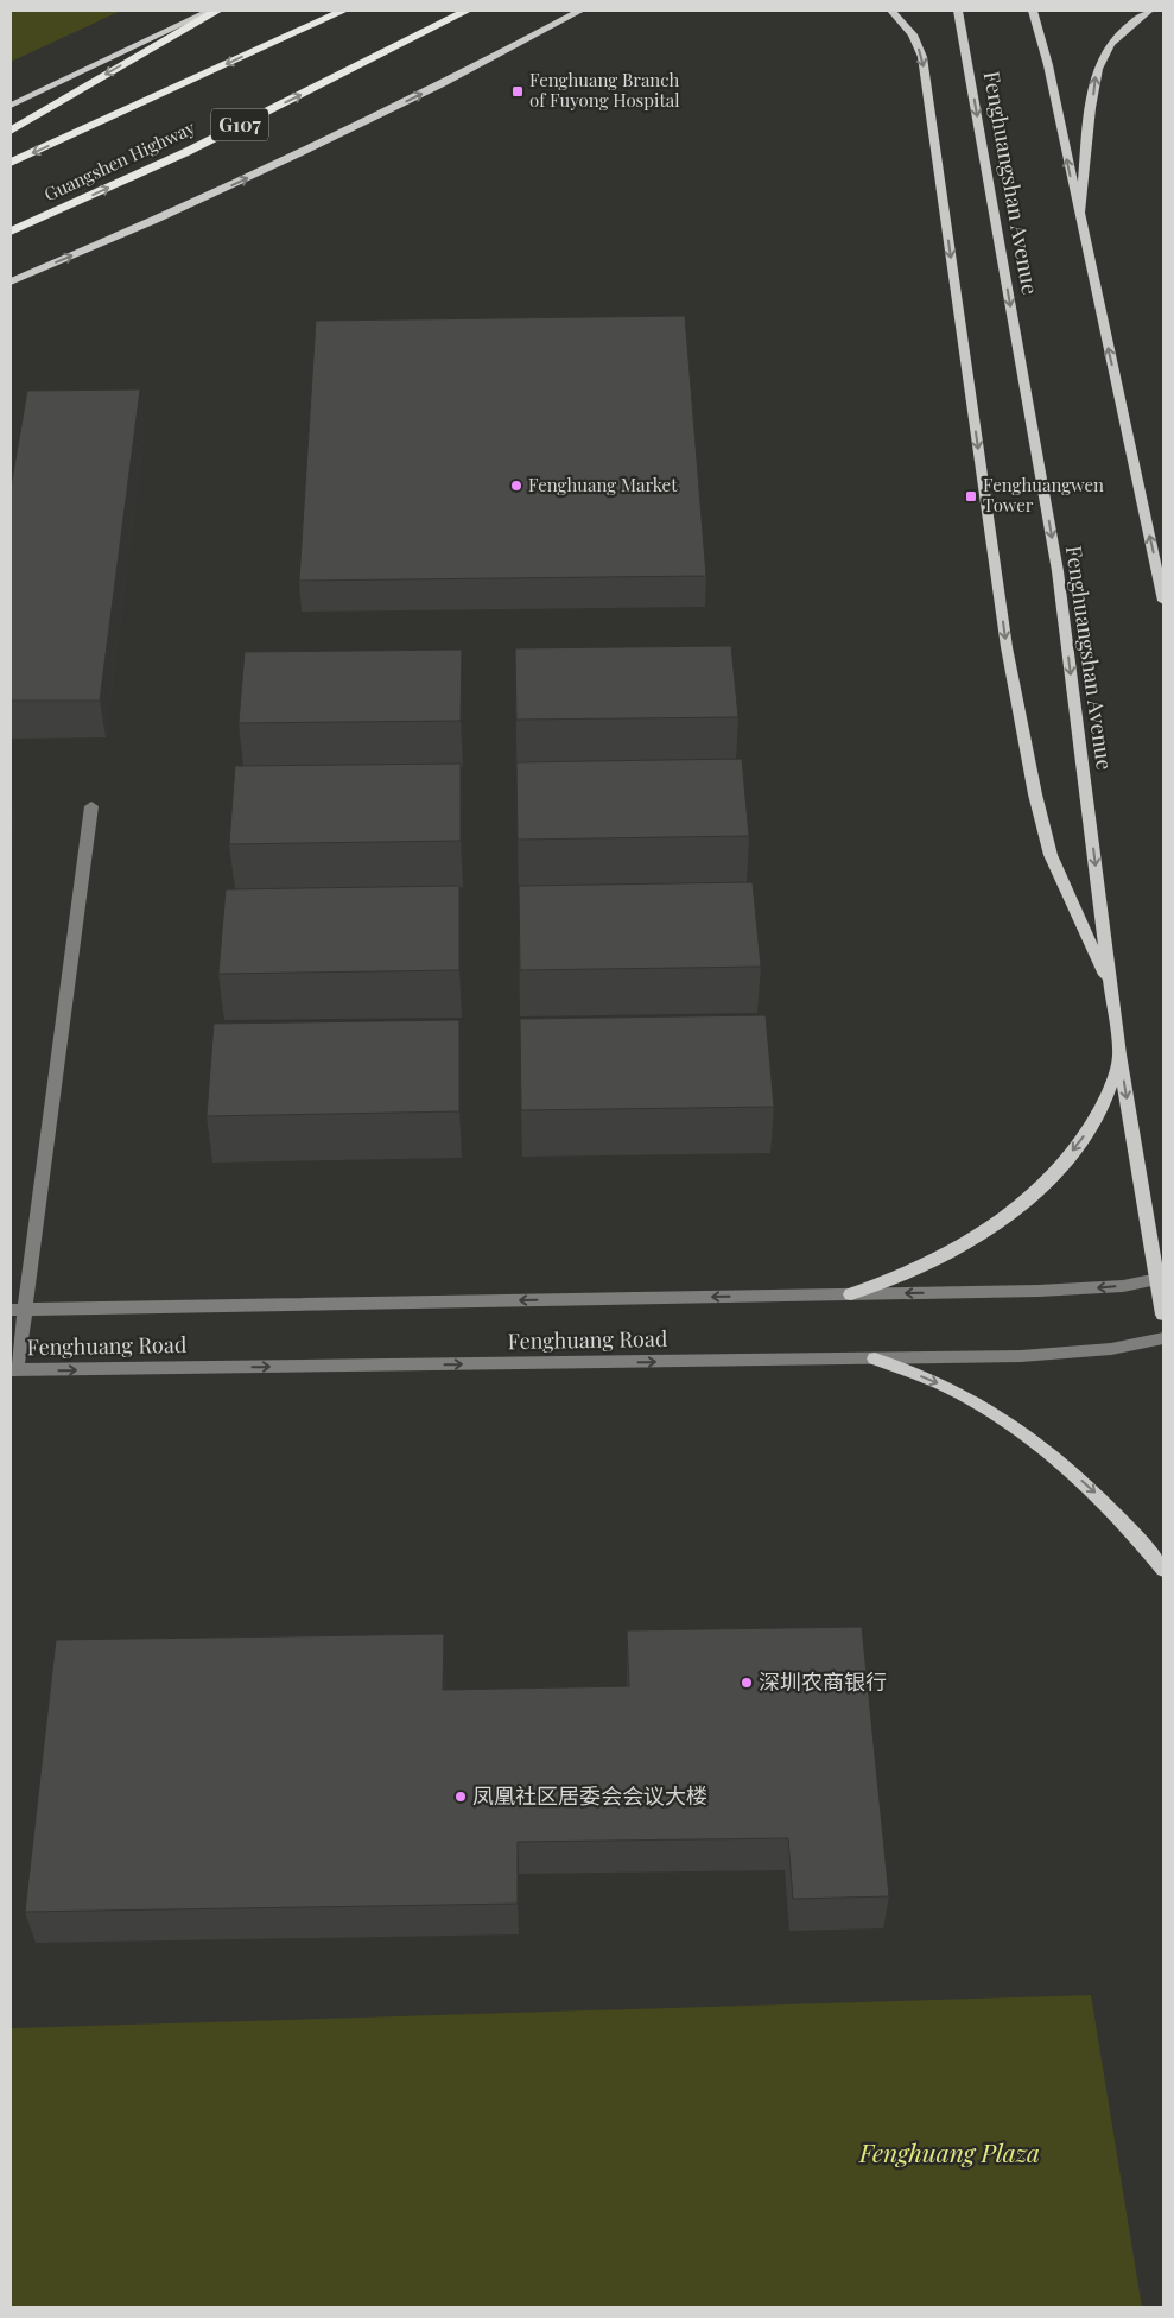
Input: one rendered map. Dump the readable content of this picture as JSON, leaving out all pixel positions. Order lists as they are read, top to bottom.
{
  "streets": {
    "highway": ["G107", "Guangshen Highway"],
    "main road": ["Fenghuangshan Avenue"],
    "street": ["Fenghuang Road"]
  },
  "crossings": [
    ["Fenghuangshan Avenue", "Fenghuang Road"]
  ],
  "parks": ["Fenghuang Plaza"],
  "places": {
    "transit": ["Fenghuang Branch of Fuyong Hospital", "Fenghuangwen Tower"],
    "other": ["Fenghuang Market", "深圳农商银行", "凤凰社区居委会会议大楼"]
  }
}
